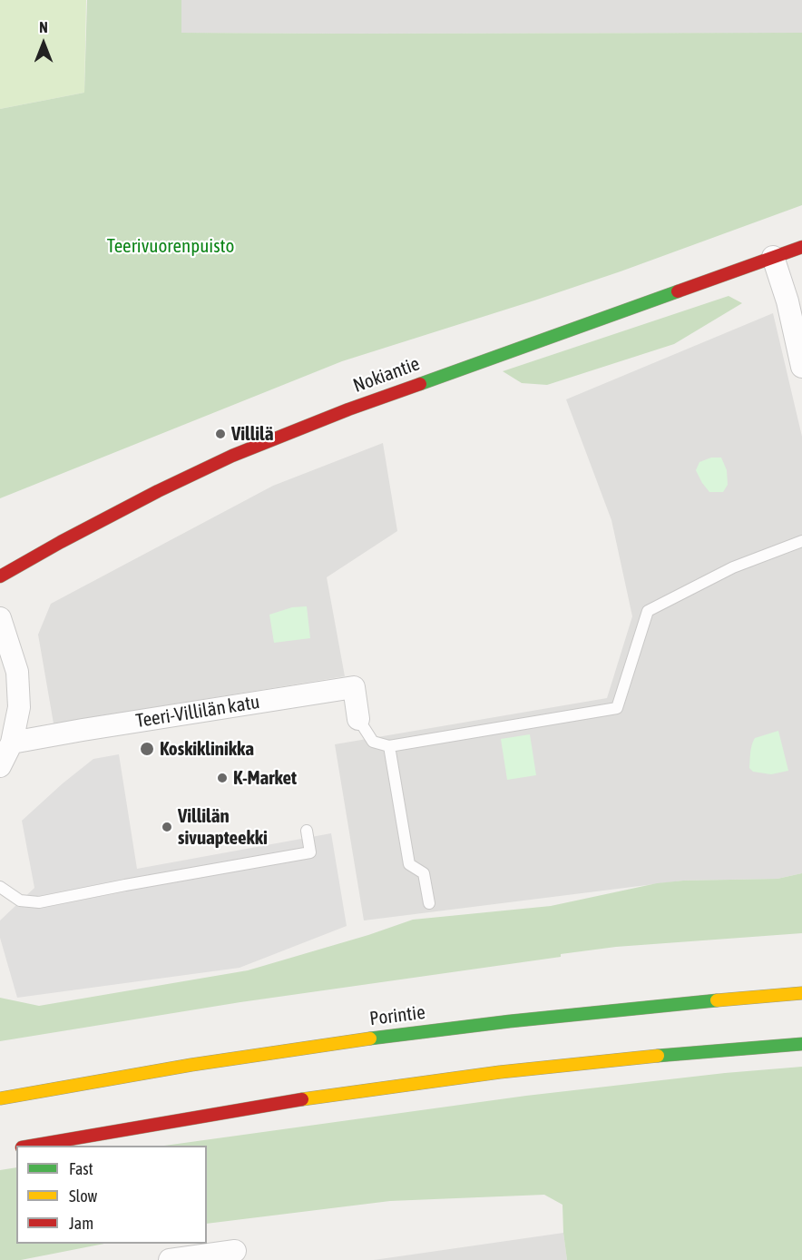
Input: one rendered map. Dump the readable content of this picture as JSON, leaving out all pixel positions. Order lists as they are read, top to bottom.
{
  "streets": {
    "main road": ["Nokiantie", "Porintie"],
    "street": ["Teeri-Villilän katu"]
  },
  "parks": ["Teerivuorenpuisto"],
  "places": [
    "Villilä",
    "Koskiklinikka",
    "K-Market",
    "Villilän sivuapteekki"
  ],
  "legend": ["Fast", "Slow", "Jam"],
  "north": "top"
}
